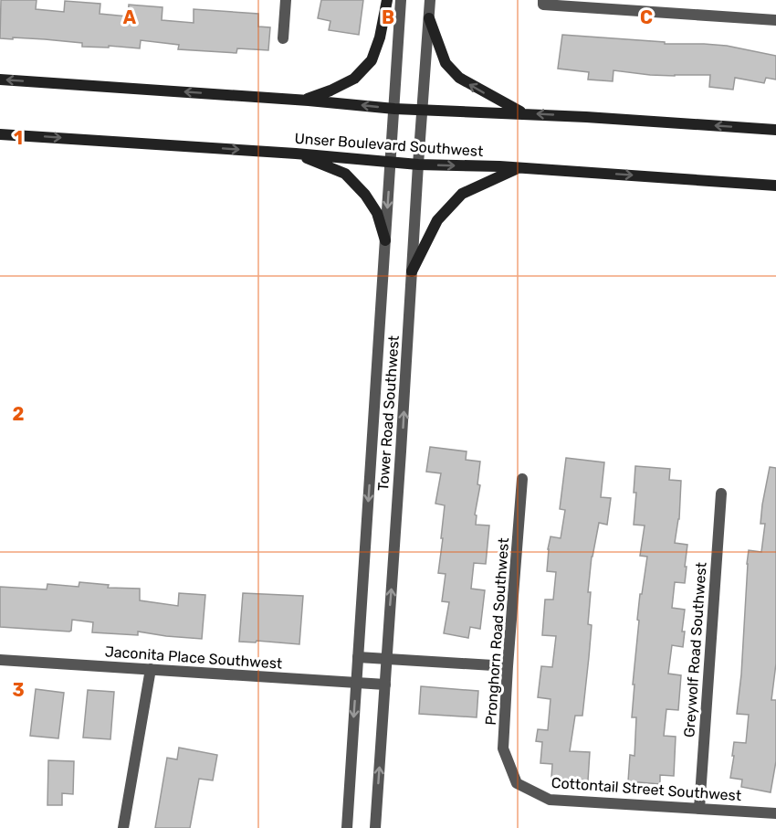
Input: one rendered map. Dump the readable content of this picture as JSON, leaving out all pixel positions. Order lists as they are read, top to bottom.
{
  "streets": {
    "main road": ["Unser Boulevard Southwest"],
    "street": [
      "Tower Road Southwest",
      "Pronghorn Road Southwest",
      "Greywolf Road Southwest",
      "Jaconita Place Southwest",
      "Cottontail Street Southwest"
    ]
  },
  "crossings": [
    ["Unser Boulevard Southwest", "Tower Road Southwest"],
    ["Tower Road Southwest", "Jaconita Place Southwest"],
    ["Pronghorn Road Southwest", "Cottontail Street Southwest"],
    ["Greywolf Road Southwest", "Cottontail Street Southwest"]
  ],
  "grid": {
    "columns": ["A", "B", "C"],
    "rows": ["1", "2", "3"]
  }
}
